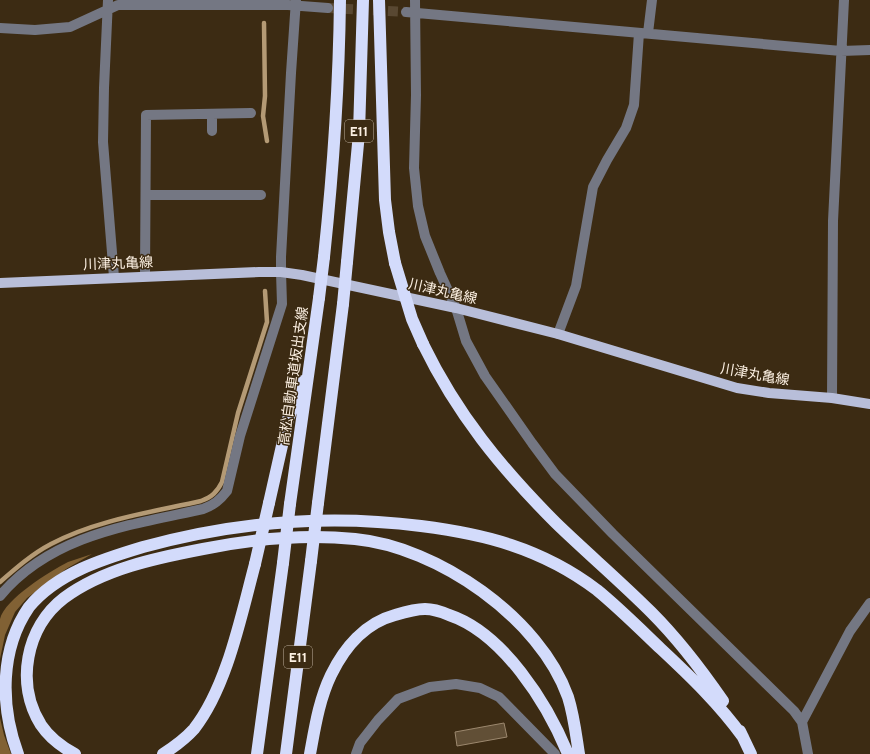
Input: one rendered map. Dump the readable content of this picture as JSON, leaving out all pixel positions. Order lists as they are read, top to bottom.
{
  "streets": {
    "highway": ["E11", "高松自動車道坂出支線"],
    "main road": ["川津丸亀線"]
  }
}
